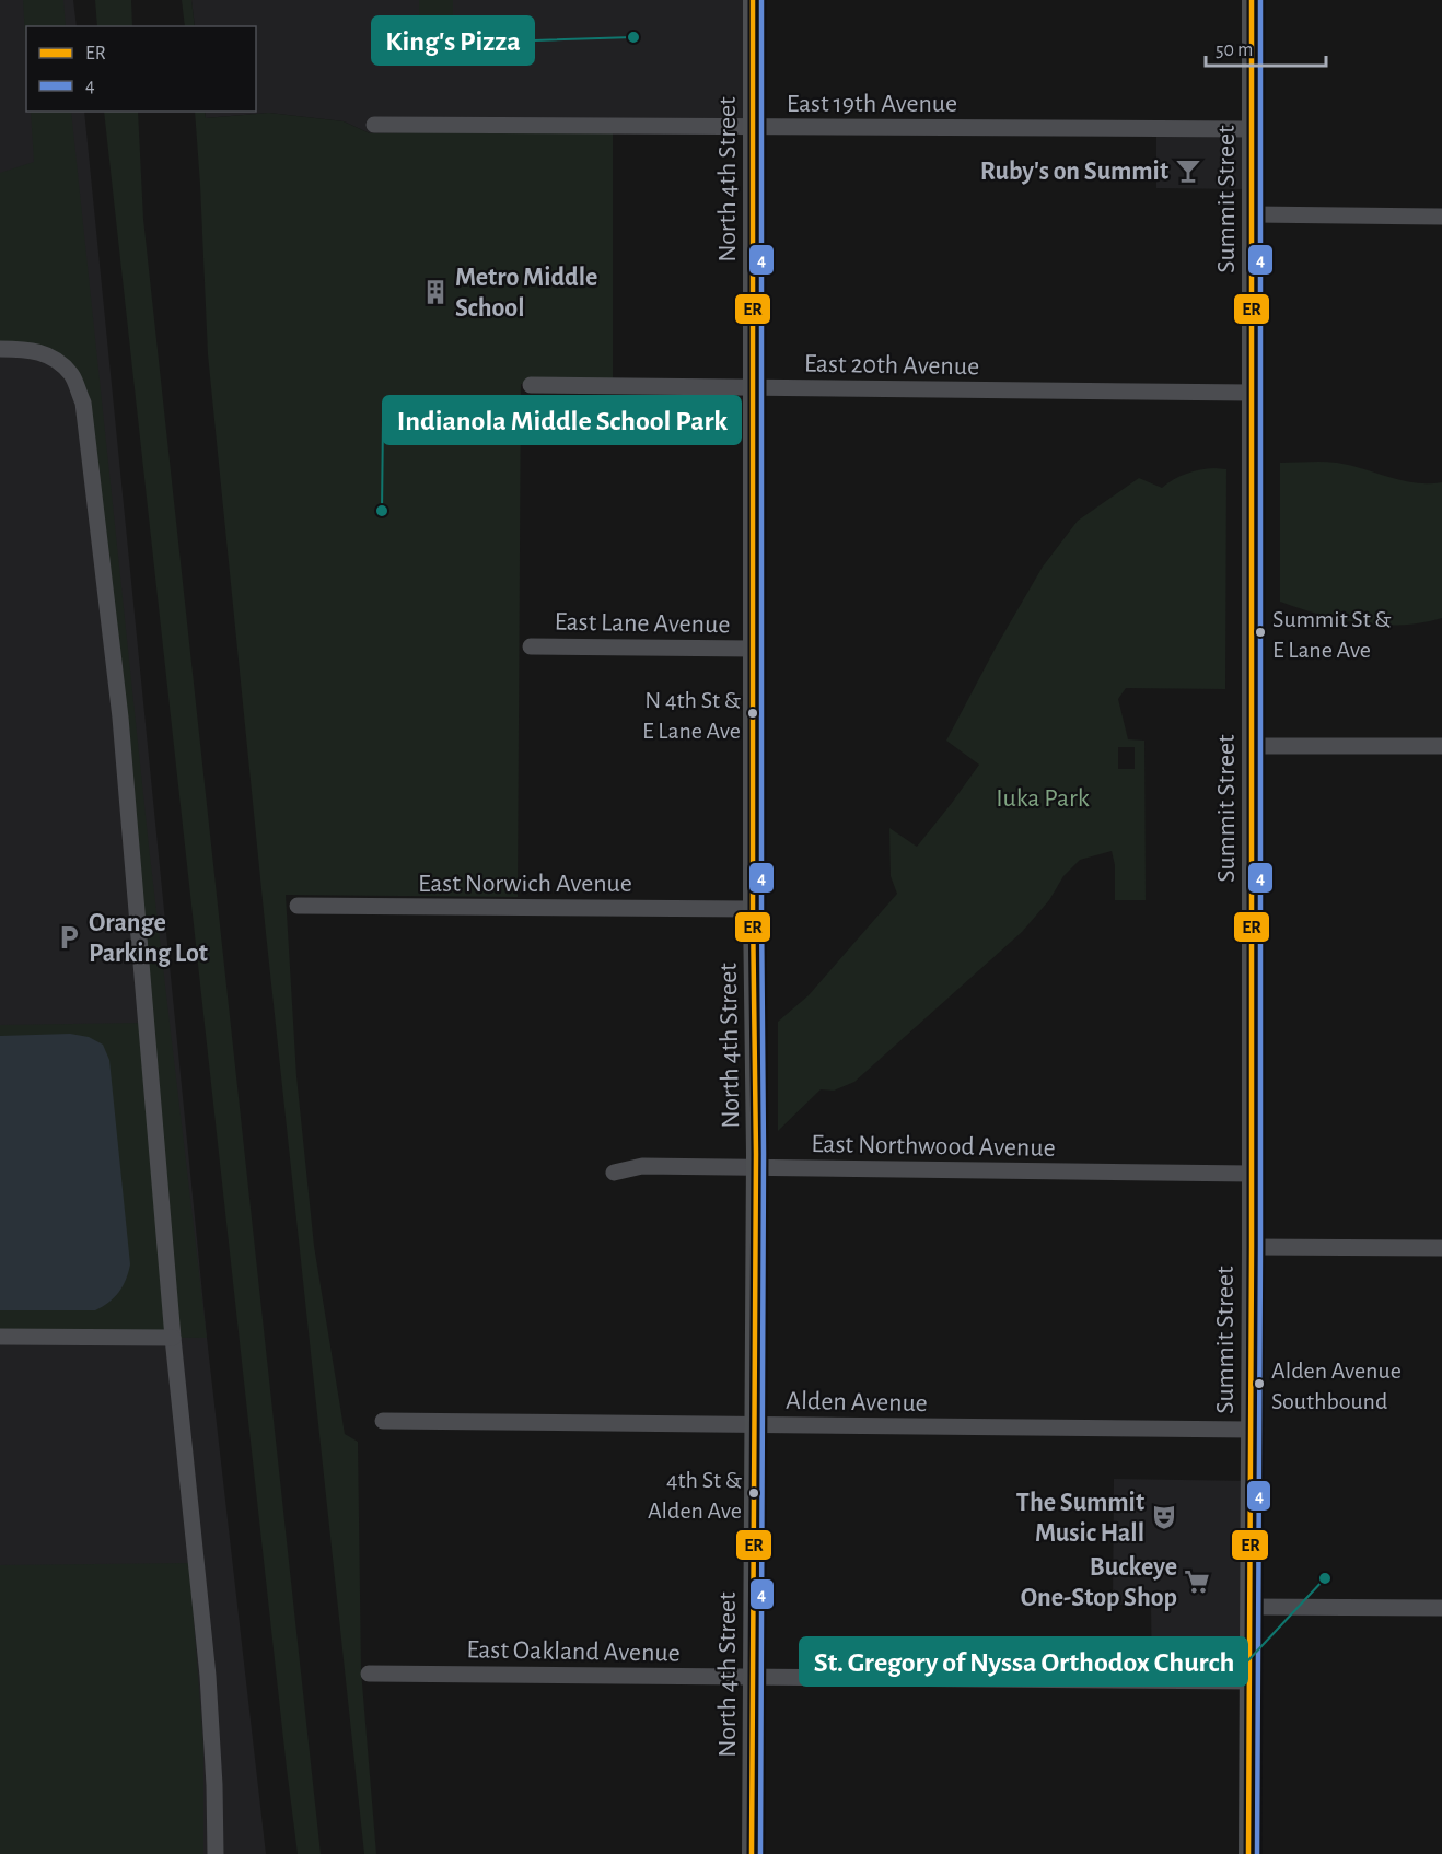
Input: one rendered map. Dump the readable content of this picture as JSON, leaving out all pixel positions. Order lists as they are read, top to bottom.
{
  "streets": {
    "main road": ["North 4th Street", "Summit Street"],
    "street": [
      "East 19th Avenue",
      "East 20th Avenue",
      "East Lane Avenue",
      "East Norwich Avenue",
      "East Northwood Avenue",
      "Alden Avenue",
      "East Oakland Avenue"
    ]
  },
  "crossings": [
    ["East 19th Avenue", "North 4th Street"],
    ["East 19th Avenue", "Summit Street"],
    ["North 4th Street", "East 20th Avenue"],
    ["North 4th Street", "East Lane Avenue"],
    ["North 4th Street", "East Norwich Avenue"],
    ["North 4th Street", "East Northwood Avenue"],
    ["North 4th Street", "Alden Avenue"],
    ["North 4th Street", "East Oakland Avenue"],
    ["Summit Street", "East 20th Avenue"],
    ["Summit Street", "East Northwood Avenue"],
    ["Summit Street", "Alden Avenue"],
    ["Summit Street", "East Oakland Avenue"]
  ],
  "parks": ["Iuka Park"],
  "places": {
    "other": [
      "King's Pizza",
      "Indianola Middle School Park",
      "Summit St & E Lane Ave",
      "N 4th St & E Lane Ave",
      "Alden Avenue Southbound",
      "4th St & Alden Ave",
      "St. Gregory of Nyssa Orthodox Church"
    ],
    "bar": ["Ruby's on Summit"],
    "building": ["Metro Middle School"],
    "parking": ["Orange Parking Lot"],
    "theatre": ["The Summit Music Hall"],
    "supermarket": ["Buckeye One-Stop Shop"]
  },
  "lines": ["transit line ER", "transit line 4"],
  "legend": ["ER", "4"],
  "scale_bar": "50 m"
}
